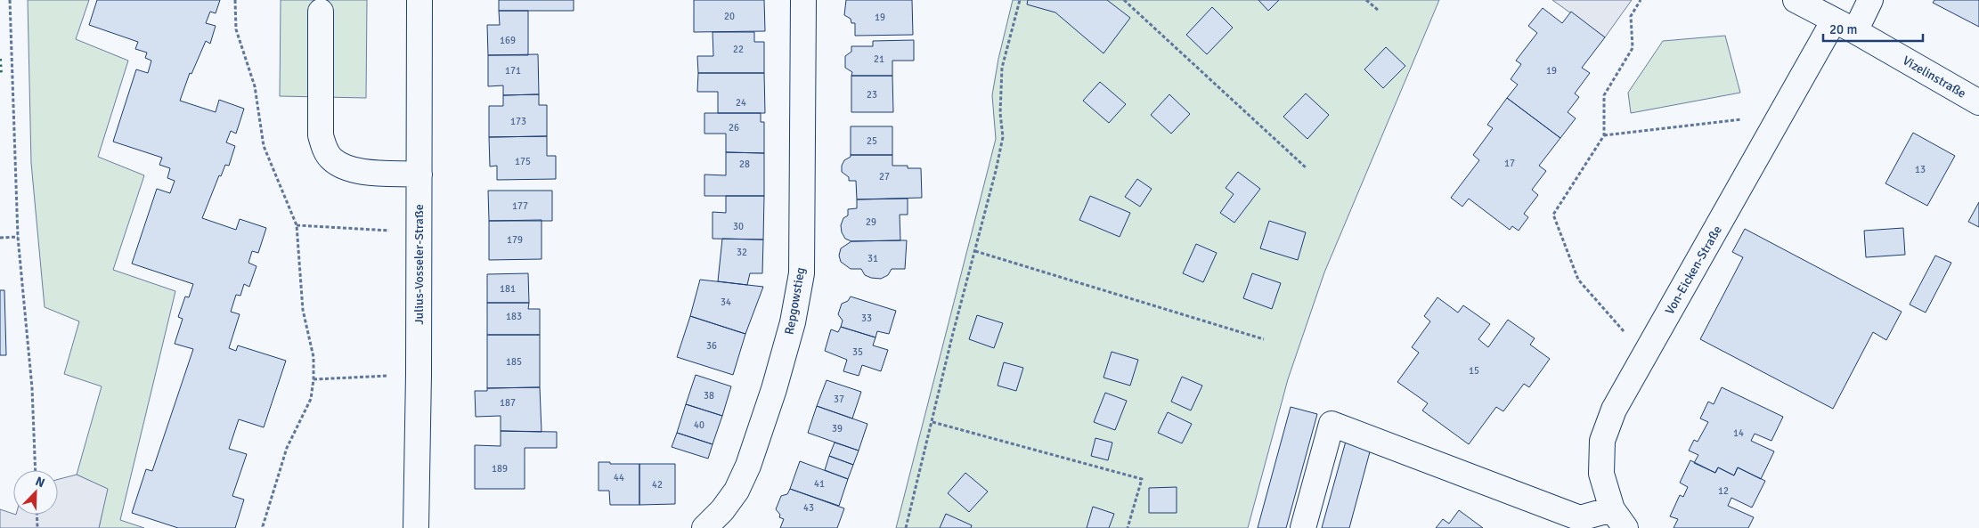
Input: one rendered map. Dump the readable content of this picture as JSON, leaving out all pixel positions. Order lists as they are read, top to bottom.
{
  "streets": {
    "street": [
      "Vizelinstraße",
      "Julius-Vosseler-Straße",
      "Von-Eicken-Straße",
      "Repgowstieg"
    ]
  },
  "crossings": [
    ["Vizelinstraße", "Von-Eicken-Straße"]
  ],
  "house_numbers": [
    "20",
    "19",
    "169",
    "22",
    "21",
    "171",
    "19",
    "23",
    "24",
    "173",
    "26",
    "25",
    "175",
    "17",
    "28",
    "13",
    "27",
    "177",
    "29",
    "30",
    "179",
    "32",
    "31",
    "181",
    "34",
    "183",
    "33",
    "36",
    "35",
    "185",
    "15",
    "38",
    "37",
    "187",
    "40",
    "39",
    "14",
    "189",
    "44",
    "41",
    "42",
    "12",
    "43"
  ],
  "scale_bar": "20 m",
  "north": "top right"
}
